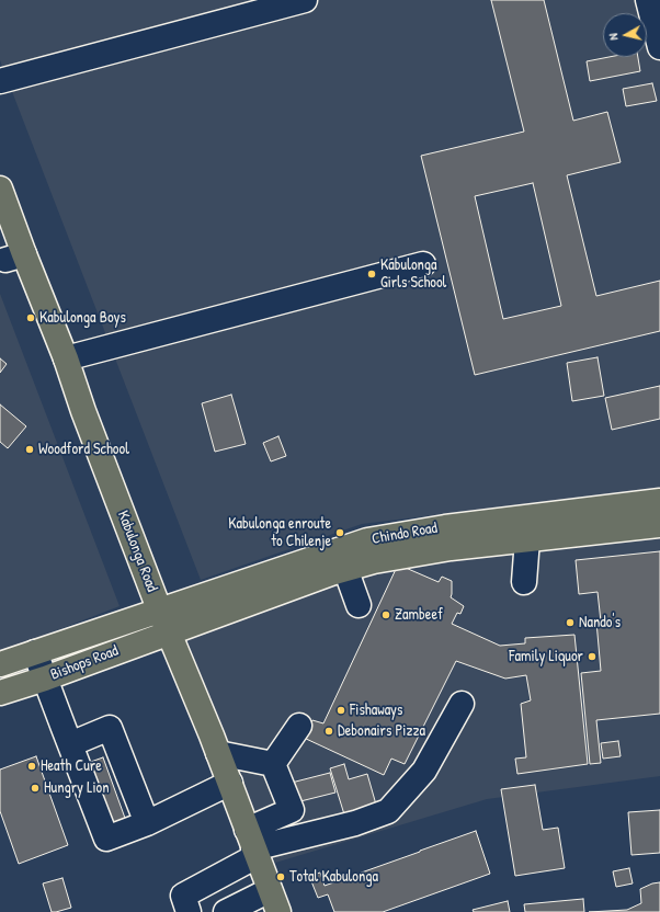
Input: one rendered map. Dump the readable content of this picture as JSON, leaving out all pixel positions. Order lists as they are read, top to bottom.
{
  "streets": {
    "main road": ["Chindo Road", "Kabulonga Road", "Bishops Road"]
  },
  "crossings": [
    ["Chindo Road", "Kabulonga Road"],
    ["Chindo Road", "Bishops Road"],
    ["Kabulonga Road", "Bishops Road"]
  ],
  "places": [
    "Kabulonga Girls School",
    "Kabulonga Boys",
    "Woodford School",
    "Kabulonga enroute to Chilenje",
    "Zambeef",
    "Nando's",
    "Family Liquor",
    "Fishaways",
    "Debonairs Pizza",
    "Heath Cure",
    "Hungry Lion",
    "Total Kabulonga"
  ],
  "north": "left"
}
